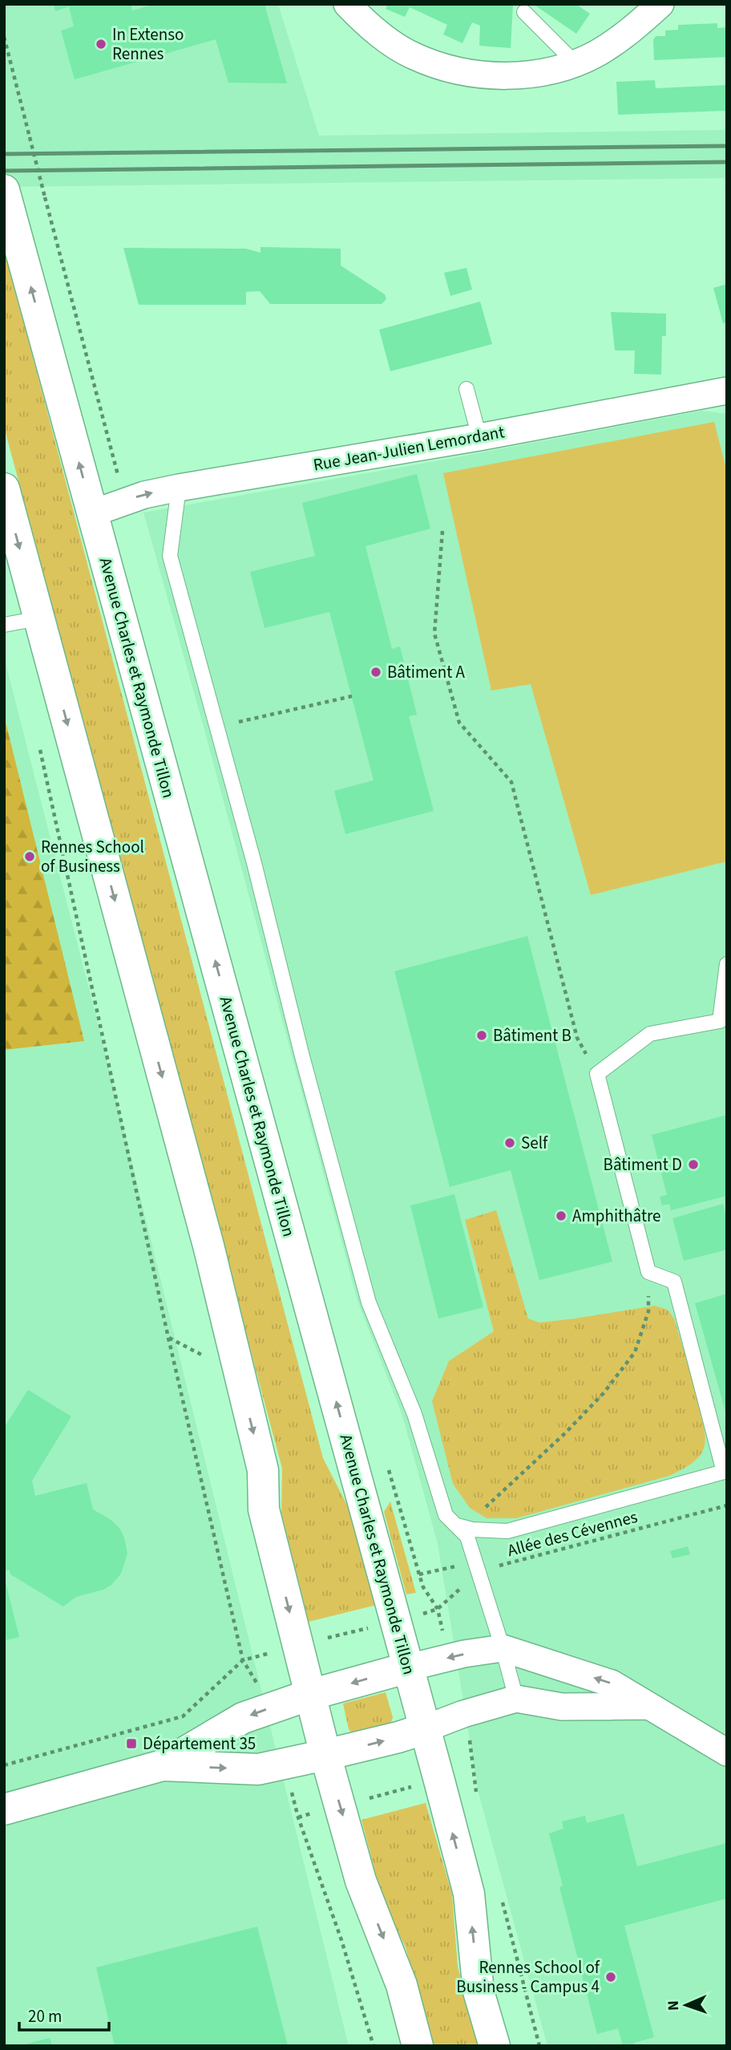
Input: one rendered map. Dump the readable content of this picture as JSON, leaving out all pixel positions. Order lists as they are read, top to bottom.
{
  "streets": {
    "main road": ["Avenue Charles et Raymonde Tillon"],
    "street": ["Rue Jean-Julien Lemordant"],
    "path": ["Allée des Cévennes"]
  },
  "crossings": [
    ["Rue Jean-Julien Lemordant", "Avenue Charles et Raymonde Tillon"]
  ],
  "places": {
    "other": [
      "In Extenso Rennes",
      "Bâtiment A",
      "Rennes School of Business",
      "Bâtiment B",
      "Self",
      "Bâtiment D",
      "Amphithâtre",
      "Rennes School of Business - Campus 4"
    ],
    "transit": ["Département 35"]
  },
  "scale_bar": "20 m",
  "north": "left"
}
